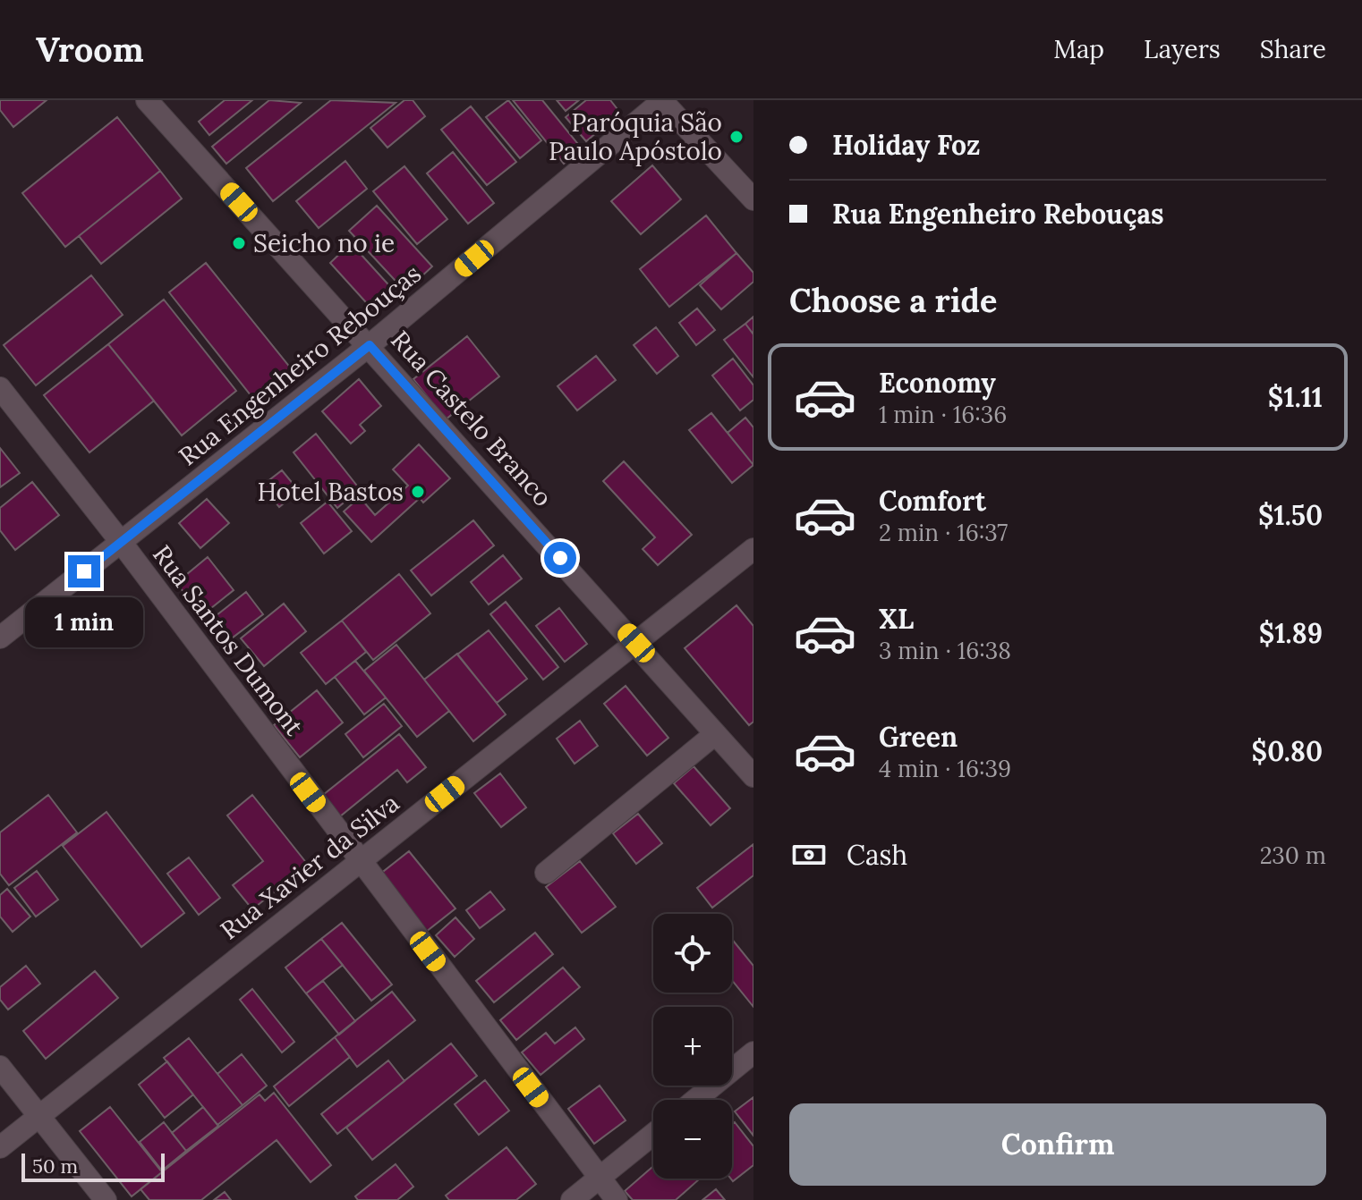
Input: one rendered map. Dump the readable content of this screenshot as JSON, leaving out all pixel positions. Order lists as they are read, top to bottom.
{
  "streets": {
    "street": [
      "Rua Engenheiro Rebouças",
      "Rua Castelo Branco",
      "Rua Santos Dumont",
      "Rua Xavier da Silva"
    ]
  },
  "crossings": [
    ["Rua Engenheiro Rebouças", "Rua Castelo Branco"],
    ["Rua Engenheiro Rebouças", "Rua Santos Dumont"],
    ["Rua Castelo Branco", "Rua Xavier da Silva"],
    ["Rua Santos Dumont", "Rua Xavier da Silva"]
  ],
  "places": ["Paróquia São Paulo Apóstolo", "Seicho no ie", "Hotel Bastos"],
  "scale_bar": "50 m",
  "page": {
    "header": "Vroom",
    "nav": ["Map", "Layers", "Share"],
    "banner": ["Holiday Foz", "Rua Engenheiro Rebouças"],
    "heading": "Choose a ride",
    "list": [
      {
        "name": "Economy",
        "note": "1 min · 16:36",
        "value": "$1.11"
      },
      {
        "name": "Comfort",
        "note": "2 min · 16:37",
        "value": "$1.50"
      },
      {
        "name": "XL",
        "note": "3 min · 16:38",
        "value": "$1.89"
      },
      {
        "name": "Green",
        "note": "4 min · 16:39",
        "value": "$0.80"
      }
    ],
    "bubble": "1 min",
    "pay": ["Cash", "230 m"],
    "map_buttons": ["+", "−"],
    "buttons": "Confirm",
    "scale": "50 m"
  }
}
